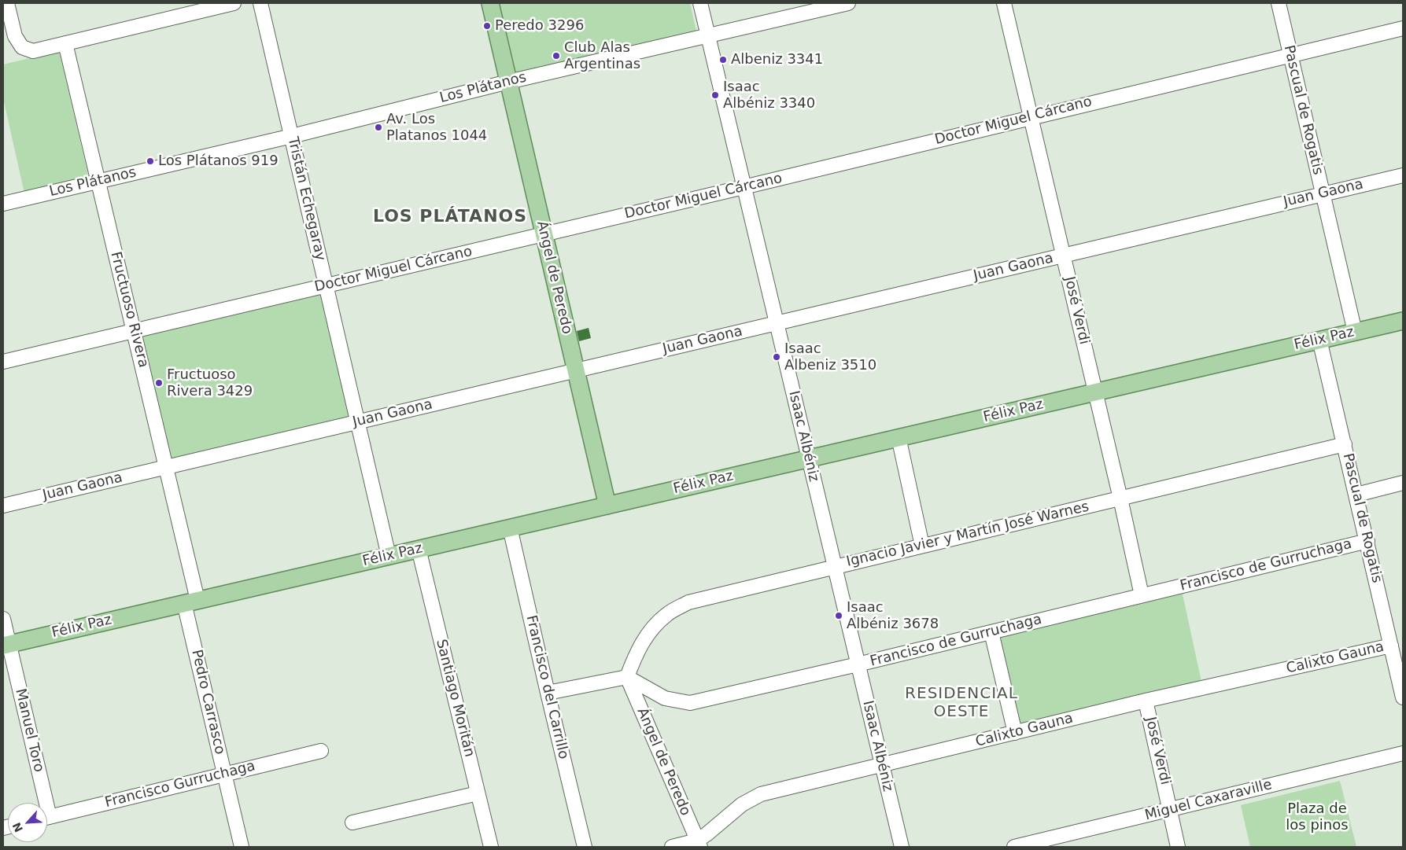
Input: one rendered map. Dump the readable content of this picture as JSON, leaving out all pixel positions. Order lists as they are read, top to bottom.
{
  "streets": {
    "main road": ["Ángel de Peredo", "Félix Paz"],
    "street": [
      "Los Plátanos",
      "Pascual de Rogatis",
      "Doctor Miguel Cárcano",
      "Juan Gaona",
      "Tristán Echegaray",
      "Fructuoso Rivera",
      "José Verdi",
      "Isaac Albéniz",
      "Ignacio Javier y Martín José Warnes",
      "Francisco de Gurruchaga",
      "Calixto Gauna",
      "Francisco del Carrillo",
      "Santiago Moritán",
      "Pedro Carrasco",
      "Manuel Toro",
      "Francisco Gurruchaga",
      "Miguel Caxaraville"
    ]
  },
  "crossings": [
    ["Los Plátanos", "Tristán Echegaray"],
    ["Los Plátanos", "Ángel de Peredo"],
    ["Los Plátanos", "Fructuoso Rivera"],
    ["Los Plátanos", "Isaac Albéniz"],
    ["Pascual de Rogatis", "Doctor Miguel Cárcano"],
    ["Pascual de Rogatis", "Juan Gaona"],
    ["Pascual de Rogatis", "Félix Paz"],
    ["Pascual de Rogatis", "Ignacio Javier y Martín José Warnes"],
    ["Pascual de Rogatis", "Francisco de Gurruchaga"],
    ["Pascual de Rogatis", "Calixto Gauna"],
    ["Doctor Miguel Cárcano", "Tristán Echegaray"],
    ["Doctor Miguel Cárcano", "Ángel de Peredo"],
    ["Doctor Miguel Cárcano", "Fructuoso Rivera"],
    ["Doctor Miguel Cárcano", "José Verdi"],
    ["Doctor Miguel Cárcano", "Isaac Albéniz"],
    ["Juan Gaona", "Tristán Echegaray"],
    ["Juan Gaona", "Ángel de Peredo"],
    ["Juan Gaona", "Fructuoso Rivera"],
    ["Juan Gaona", "José Verdi"],
    ["Juan Gaona", "Isaac Albéniz"],
    ["Tristán Echegaray", "Félix Paz"],
    ["Ángel de Peredo", "Félix Paz"],
    ["Ángel de Peredo", "Ignacio Javier y Martín José Warnes"],
    ["Ángel de Peredo", "Francisco de Gurruchaga"],
    ["Ángel de Peredo", "Calixto Gauna"],
    ["Fructuoso Rivera", "Félix Paz"],
    ["Fructuoso Rivera", "Pedro Carrasco"],
    ["José Verdi", "Félix Paz"],
    ["José Verdi", "Ignacio Javier y Martín José Warnes"],
    ["José Verdi", "Francisco de Gurruchaga"],
    ["José Verdi", "Calixto Gauna"],
    ["José Verdi", "Miguel Caxaraville"],
    ["Félix Paz", "Isaac Albéniz"],
    ["Félix Paz", "Francisco del Carrillo"],
    ["Félix Paz", "Santiago Moritán"],
    ["Félix Paz", "Pedro Carrasco"],
    ["Félix Paz", "Manuel Toro"],
    ["Isaac Albéniz", "Ignacio Javier y Martín José Warnes"],
    ["Isaac Albéniz", "Francisco de Gurruchaga"],
    ["Isaac Albéniz", "Calixto Gauna"],
    ["Ignacio Javier y Martín José Warnes", "Francisco de Gurruchaga"],
    ["Pedro Carrasco", "Francisco Gurruchaga"]
  ],
  "districts": ["LOS PLÁTANOS", "RESIDENCIAL OESTE"],
  "parks": ["Plaza de los pinos"],
  "places": [
    "Peredo 3296",
    "Club Alas Argentinas",
    "Albeniz 3341",
    "Isaac Albéniz 3340",
    "Av. Los Platanos 1044",
    "Los Plátanos 919",
    "Isaac Albeniz 3510",
    "Fructuoso Rivera 3429",
    "Isaac Albéniz 3678"
  ],
  "north": "bottom left"
}
